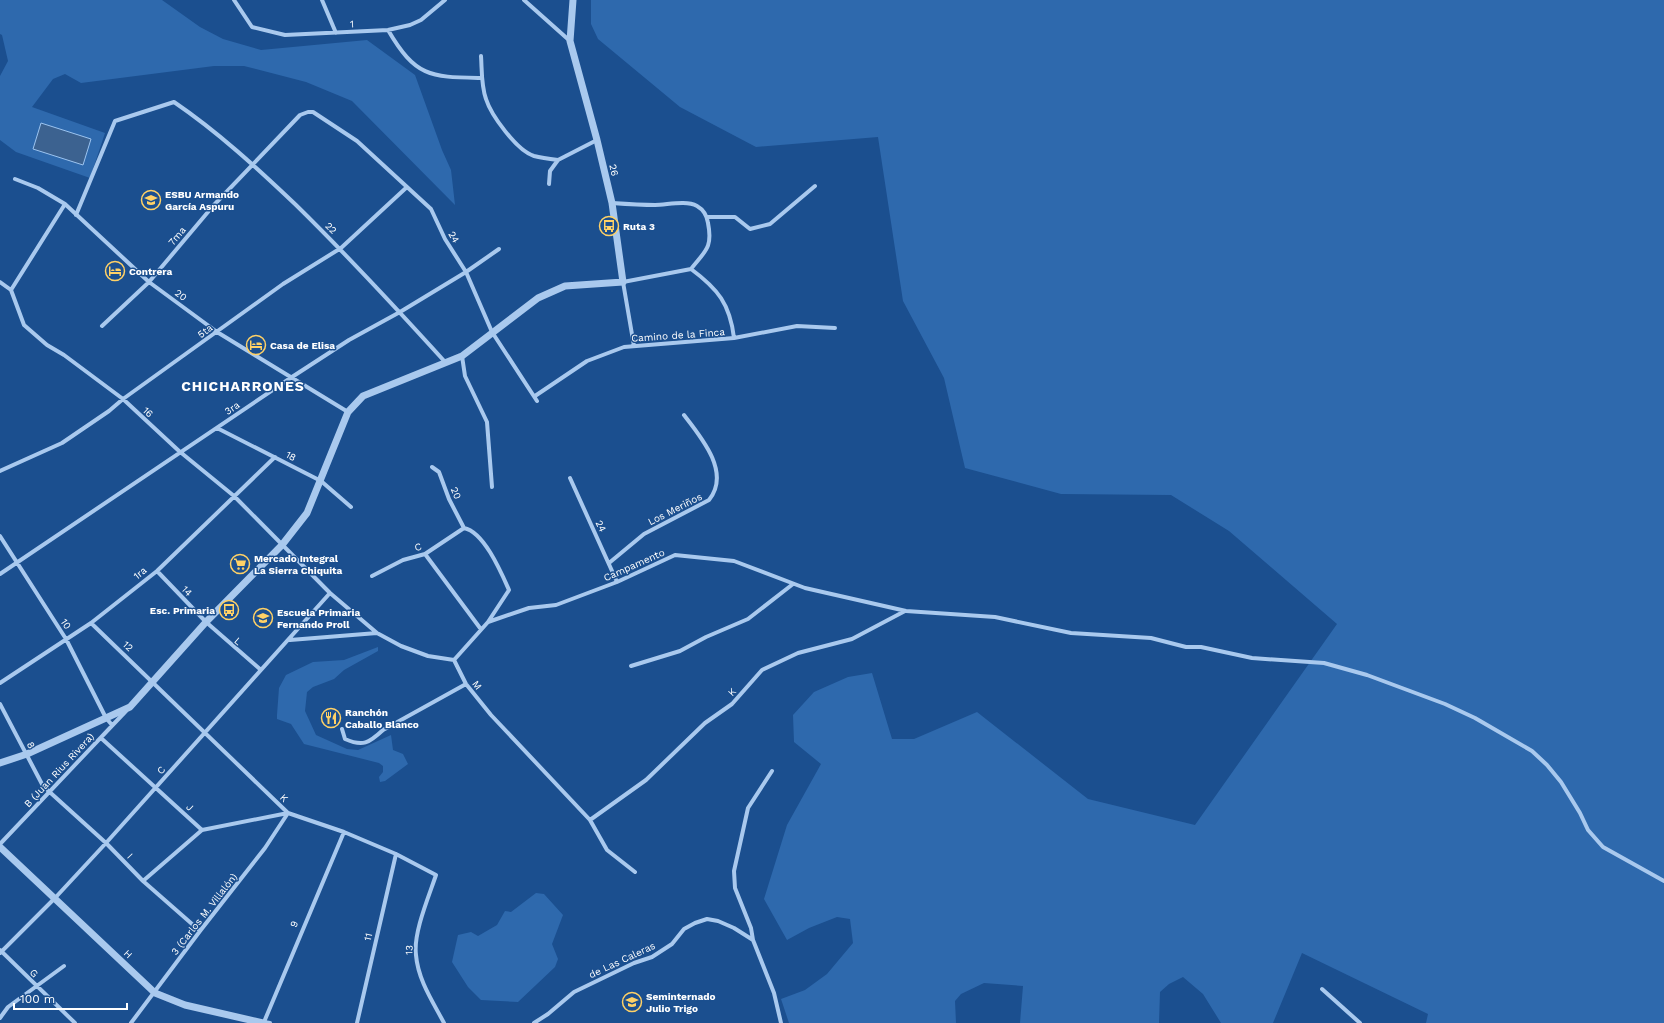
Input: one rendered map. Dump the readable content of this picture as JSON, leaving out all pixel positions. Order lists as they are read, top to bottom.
{
  "streets": {
    "street": [
      "1",
      "26",
      "22",
      "7ma",
      "24",
      "20",
      "5ta",
      "Camino de la Finca",
      "3ra",
      "16",
      "18",
      "Los Meriños",
      "C",
      "Campamento",
      "1ra",
      "14",
      "10",
      "L",
      "12",
      "M",
      "K",
      "8",
      "B (Juan Rius Rivera)",
      "J",
      "I",
      "3 (Carlos M. Villalón)",
      "9",
      "11",
      "13",
      "H",
      "de Las Caleras",
      "G"
    ]
  },
  "crossings": [
    ["26", "Camino de la Finca"],
    ["22", "7ma"],
    ["22", "20"],
    ["22", "5ta"],
    ["22", "3ra"],
    ["7ma", "24"],
    ["7ma", "20"],
    ["24", "5ta"],
    ["24", "Camino de la Finca"],
    ["24", "3ra"],
    ["24", "Los Meriños"],
    ["24", "Campamento"],
    ["20", "5ta"],
    ["20", "3ra"],
    ["20", "C"],
    ["5ta", "16"],
    ["3ra", "16"],
    ["3ra", "18"],
    ["3ra", "10"],
    ["16", "1ra"],
    ["18", "1ra"],
    ["C", "L"],
    ["C", "K"],
    ["C", "J"],
    ["C", "I"],
    ["C", "H"],
    ["C", "G"],
    ["Campamento", "M"],
    ["Campamento", "K"],
    ["1ra", "14"],
    ["1ra", "10"],
    ["1ra", "12"],
    ["14", "L"],
    ["10", "B (Juan Rius Rivera)"],
    ["12", "K"],
    ["M", "K"],
    ["K", "3 (Carlos M. Villalón)"],
    ["K", "9"],
    ["K", "11"],
    ["K", "13"],
    ["8", "B (Juan Rius Rivera)"],
    ["8", "I"],
    ["B (Juan Rius Rivera)", "J"],
    ["B (Juan Rius Rivera)", "I"],
    ["I", "3 (Carlos M. Villalón)"],
    ["3 (Carlos M. Villalón)", "H"],
    ["9", "H"]
  ],
  "districts": ["CHICHARRONES"],
  "places": {
    "school or university": ["ESBU Armando García Aspuru", "Escuela Primaria Fernando Proll", "Seminternado Julio Trigo"],
    "bus stop": ["Ruta 3", "Esc. Primaria"],
    "hotel": ["Contrera", "Casa de Elisa"],
    "supermarket": ["Mercado Integral La Sierra Chiquita"],
    "restaurant": ["Ranchón Caballo Blanco"]
  },
  "scale_bar": "100 m"
}
